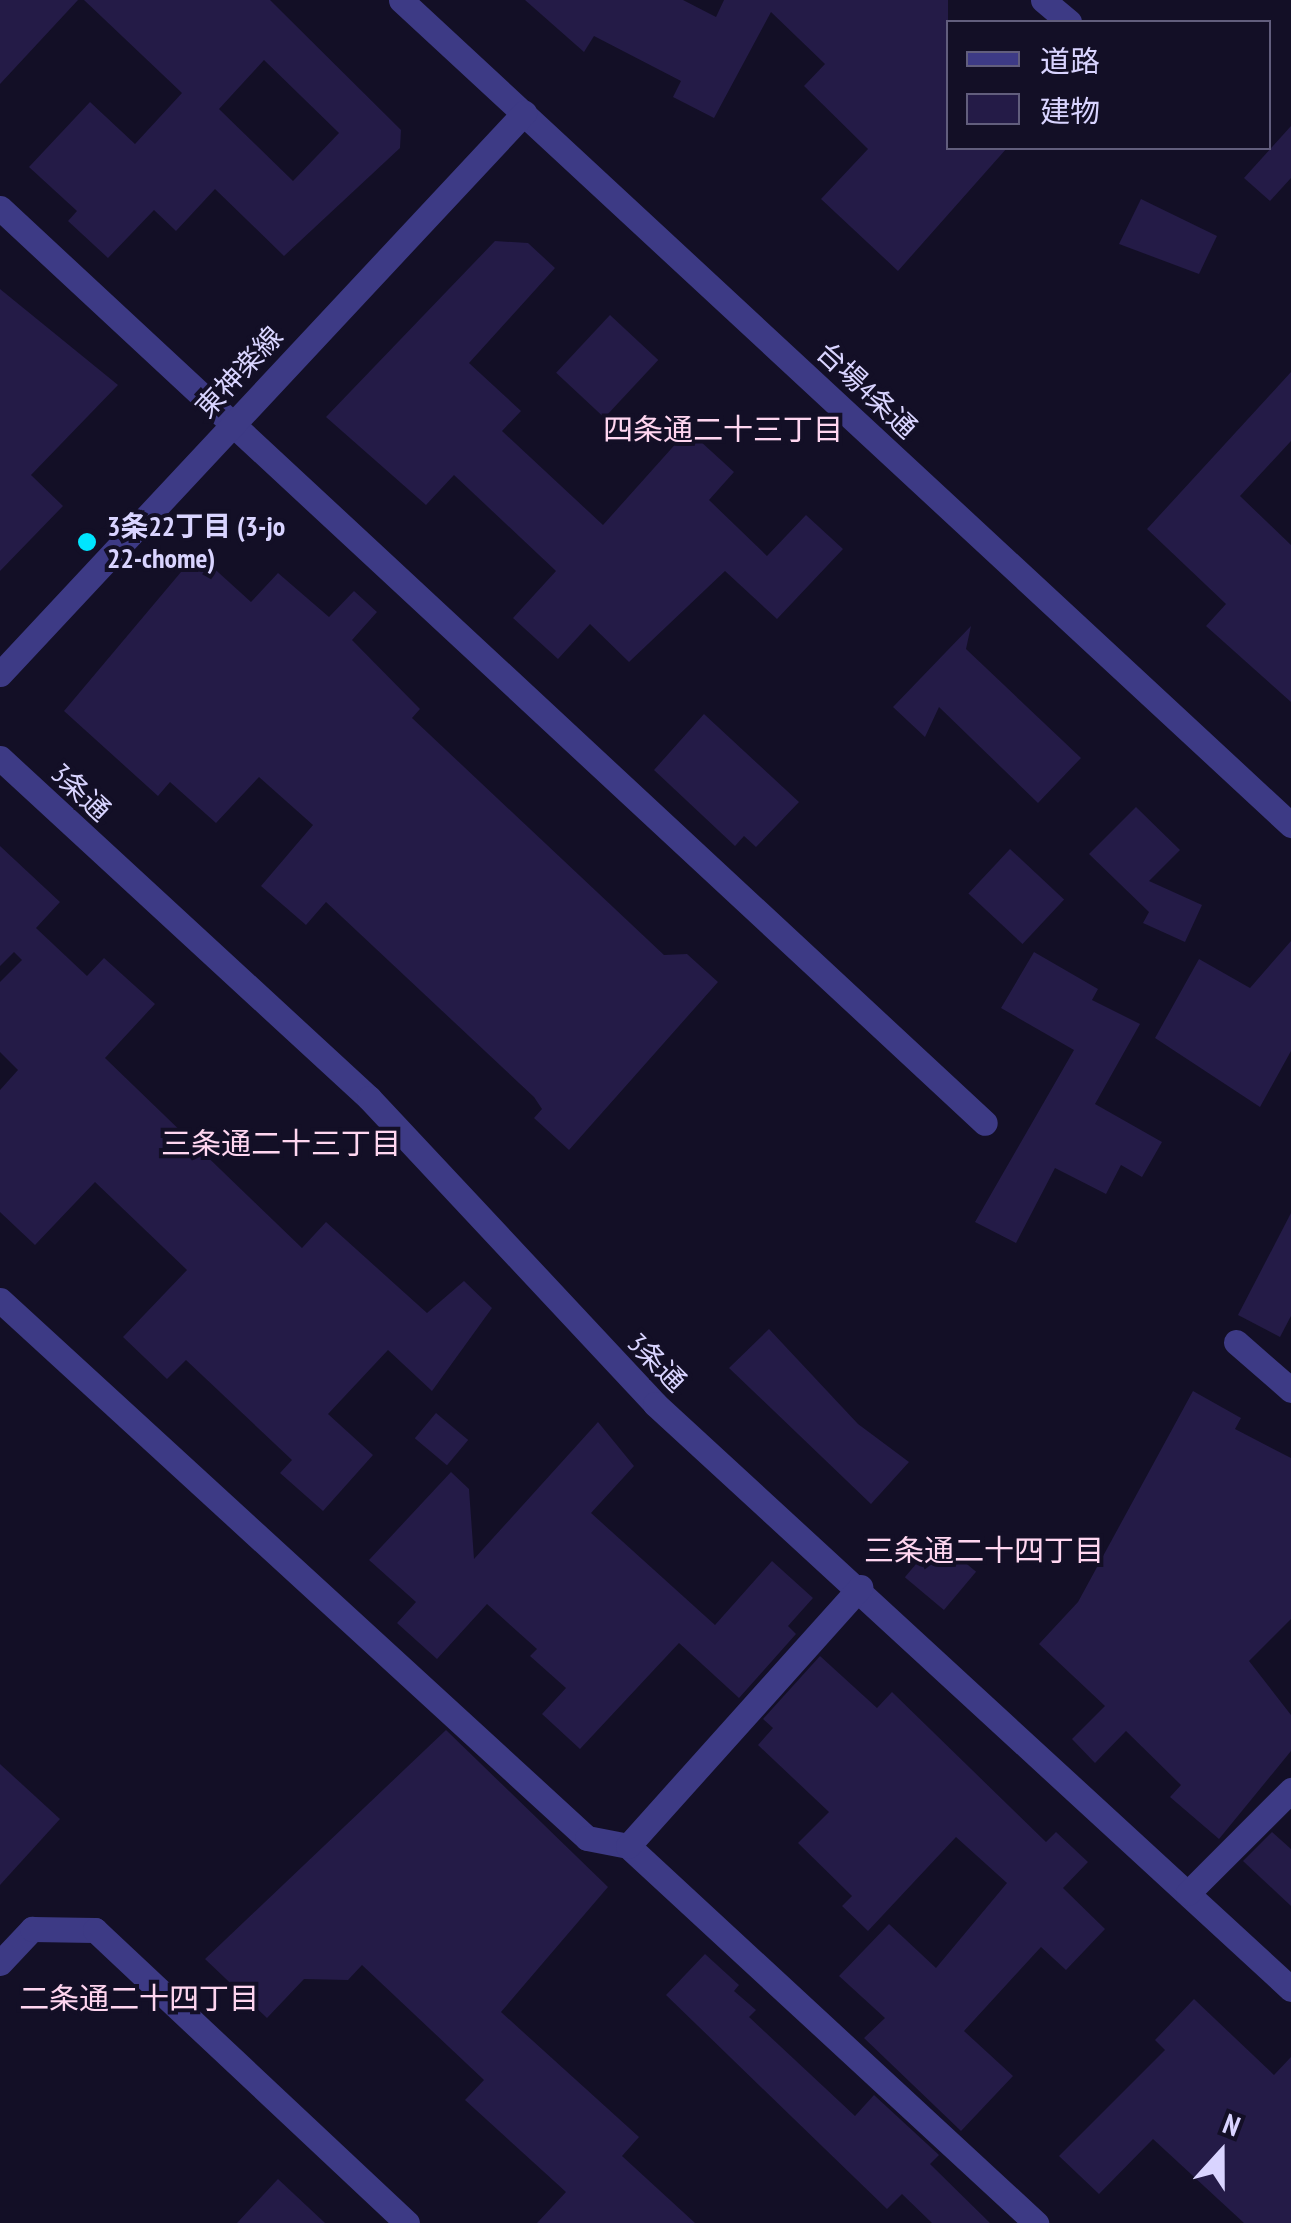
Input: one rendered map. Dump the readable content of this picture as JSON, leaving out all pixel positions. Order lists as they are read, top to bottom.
{
  "streets": {
    "street": ["東神楽線", "台場4条通", "3条通"]
  },
  "crossings": [
    ["東神楽線", "台場4条通"]
  ],
  "districts": [
    "四条通二十三丁目",
    "三条通二十三丁目",
    "三条通二十四丁目",
    "二条通二十四丁目"
  ],
  "places": ["3条22丁目 (3-jo 22-chome)"],
  "legend": ["道路", "建物"],
  "north": "top"
}
